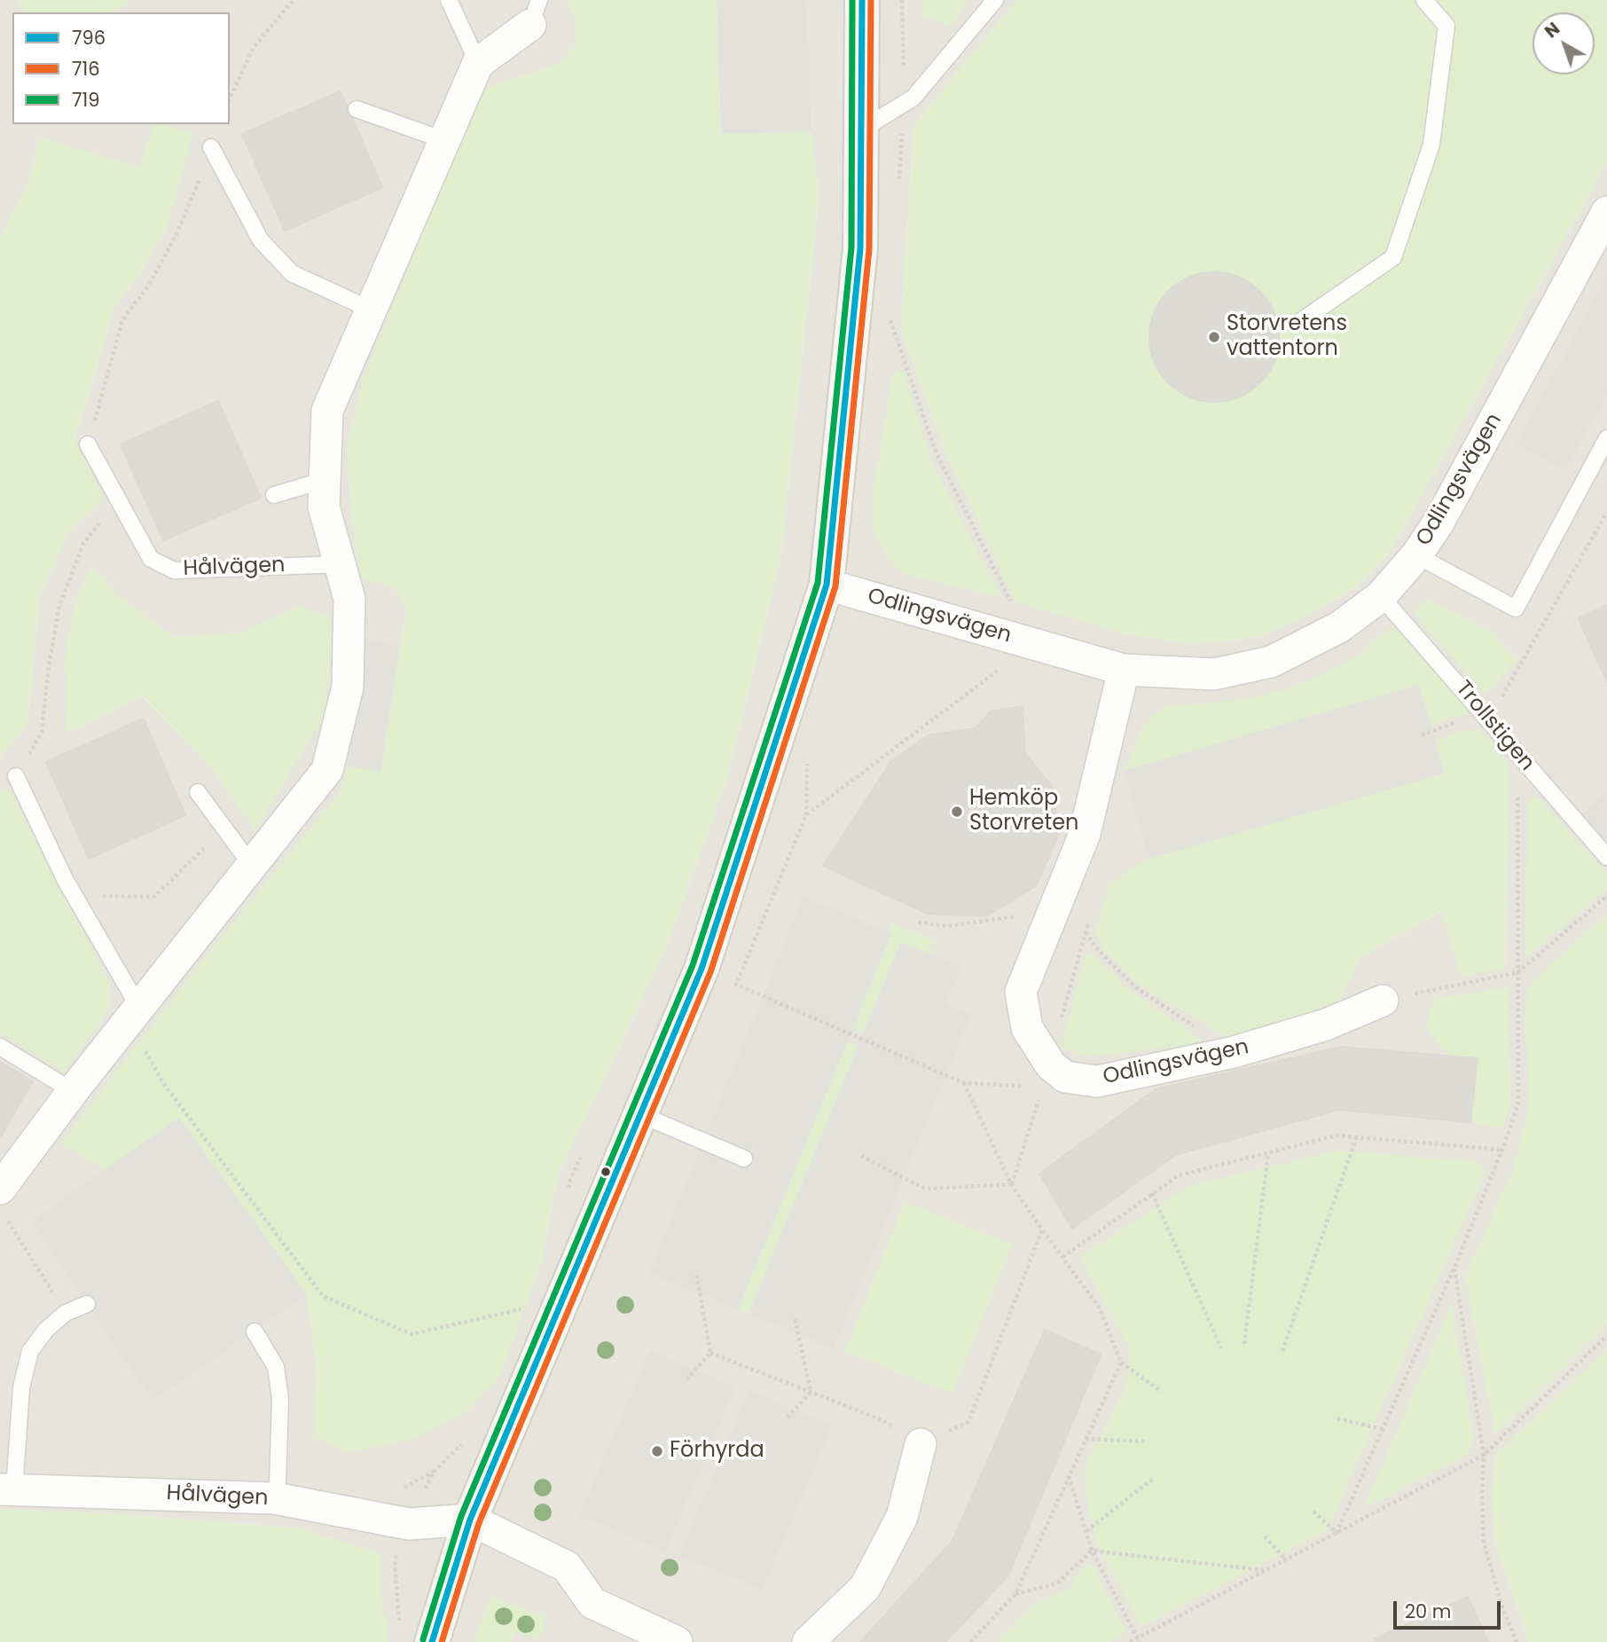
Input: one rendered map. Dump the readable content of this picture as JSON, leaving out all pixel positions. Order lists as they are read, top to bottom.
{
  "streets": {
    "street": ["Odlingsvägen", "Hålvägen"],
    "lane": ["Trollstigen"]
  },
  "crossings": [
    ["Odlingsvägen", "Trollstigen"]
  ],
  "places": ["Storvretens vattentorn", "Hemköp Storvreten", "Förhyrda"],
  "lines": ["transit line 796", "transit line 716", "transit line 719"],
  "legend": ["796", "716", "719"],
  "scale_bar": "20 m",
  "north": "top left"
}
